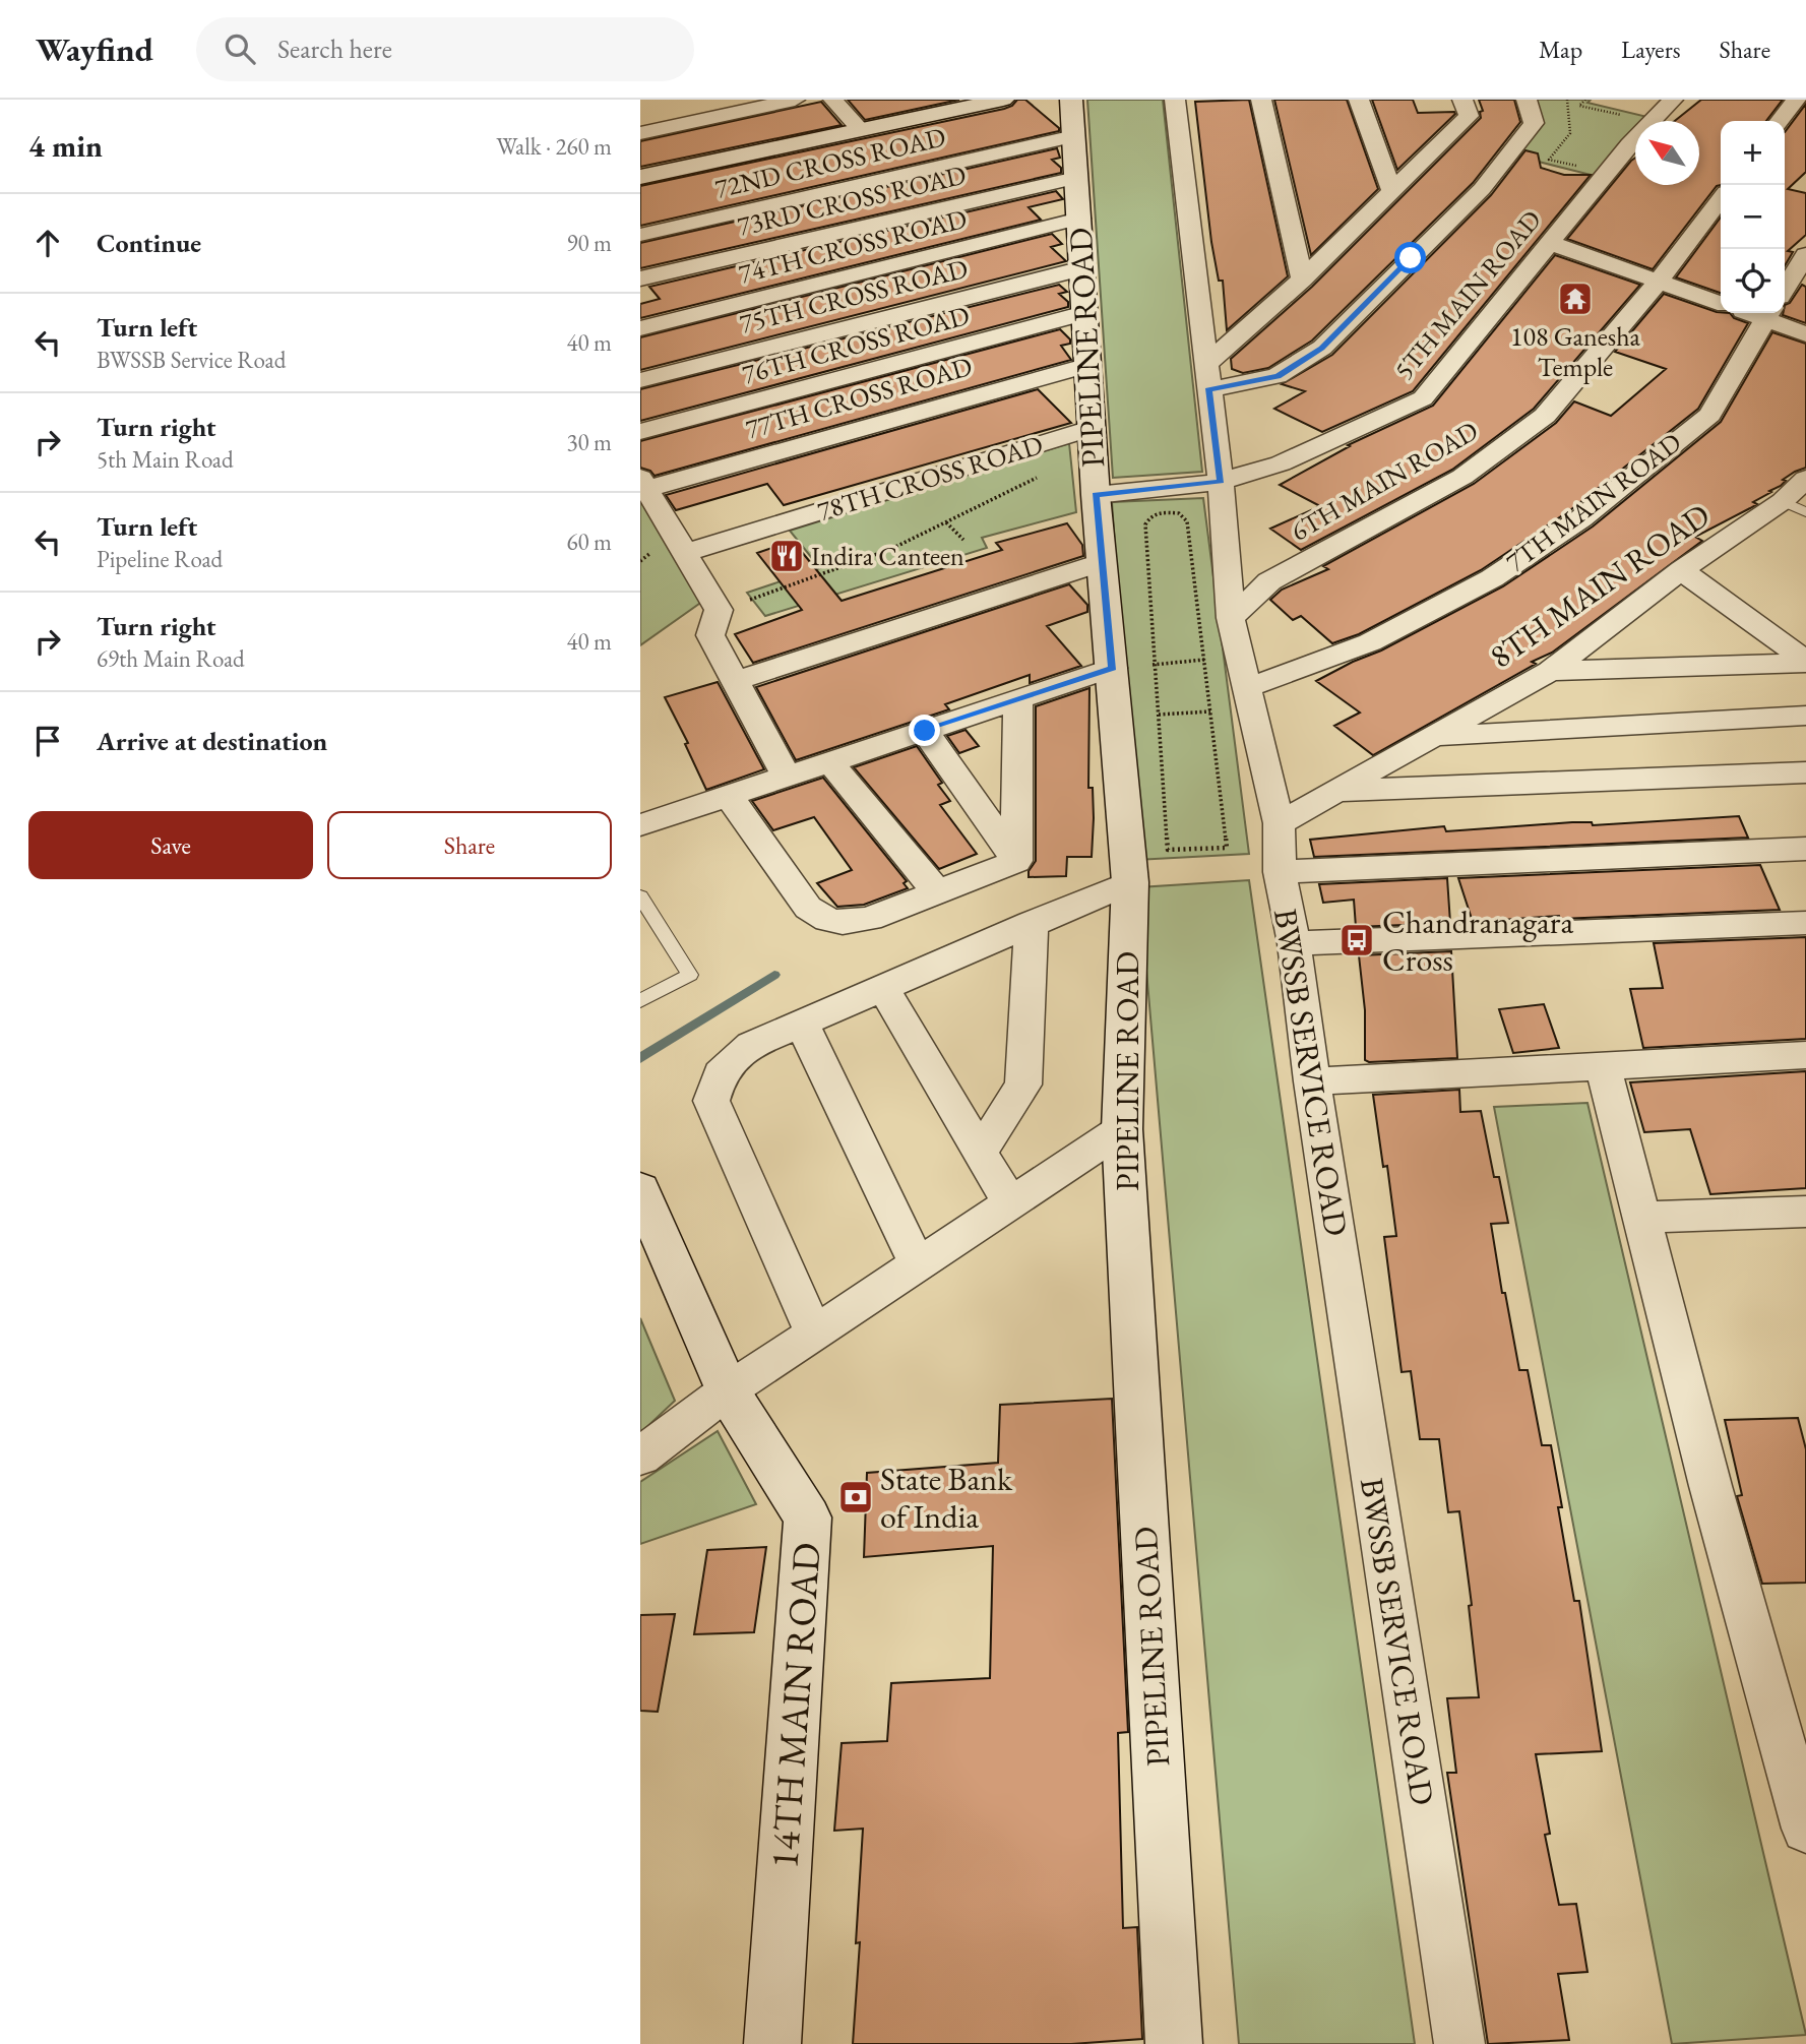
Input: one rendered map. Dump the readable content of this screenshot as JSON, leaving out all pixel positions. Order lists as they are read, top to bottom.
{
  "streets": {
    "street": [
      "72ND CROSS ROAD",
      "73RD CROSS ROAD",
      "74TH CROSS ROAD",
      "5TH MAIN ROAD",
      "75TH CROSS ROAD",
      "76TH CROSS ROAD",
      "PIPELINE ROAD",
      "77TH CROSS ROAD",
      "78TH CROSS ROAD",
      "6TH MAIN ROAD",
      "7TH MAIN ROAD",
      "8TH MAIN ROAD",
      "BWSSB SERVICE ROAD",
      "14TH MAIN ROAD"
    ]
  },
  "crossings": [
    ["72ND CROSS ROAD", "PIPELINE ROAD"],
    ["73RD CROSS ROAD", "PIPELINE ROAD"],
    ["74TH CROSS ROAD", "PIPELINE ROAD"],
    ["5TH MAIN ROAD", "PIPELINE ROAD"],
    ["5TH MAIN ROAD", "BWSSB SERVICE ROAD"],
    ["75TH CROSS ROAD", "PIPELINE ROAD"],
    ["76TH CROSS ROAD", "PIPELINE ROAD"],
    ["PIPELINE ROAD", "77TH CROSS ROAD"],
    ["PIPELINE ROAD", "78TH CROSS ROAD"],
    ["6TH MAIN ROAD", "BWSSB SERVICE ROAD"],
    ["7TH MAIN ROAD", "BWSSB SERVICE ROAD"],
    ["8TH MAIN ROAD", "BWSSB SERVICE ROAD"]
  ],
  "places": {
    "temple": ["108 Ganesha Temple"],
    "restaurant": ["Indira Canteen"],
    "bus stop": ["Chandranagara Cross"],
    "bank": ["State Bank of India"]
  },
  "north": "top left",
  "page": {
    "header": "Wayfind",
    "search": "Search here",
    "nav": ["Map", "Layers", "Share"],
    "heading": ["4 min", "Walk · 260 m"],
    "map_buttons": ["+", "−"],
    "list": [
      ["Continue", "90 m"],
      ["Turn left", "BWSSB Service Road", "40 m"],
      ["Turn right", "5th Main Road", "30 m"],
      ["Turn left", "Pipeline Road", "60 m"],
      ["Turn right", "69th Main Road", "40 m"],
      "Arrive at destination"
    ],
    "buttons": ["Save", "Share"]
  }
}
